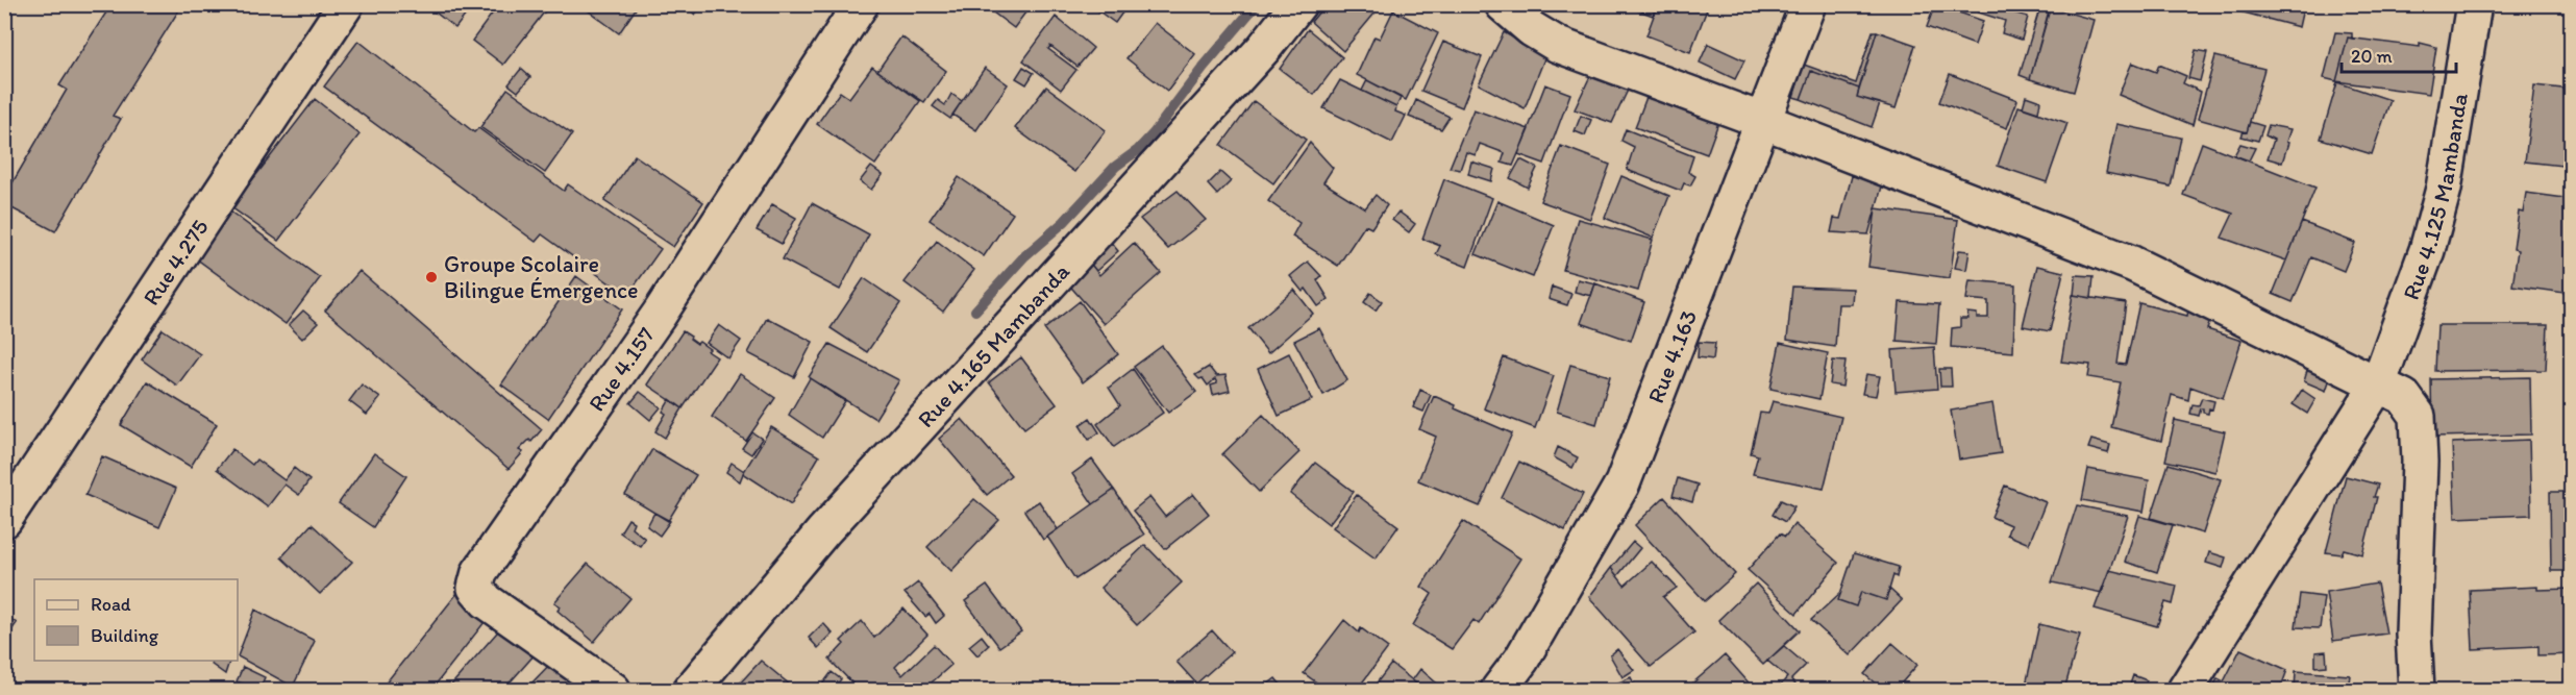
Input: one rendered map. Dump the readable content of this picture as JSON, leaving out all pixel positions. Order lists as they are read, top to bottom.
{
  "streets": {
    "street": [
      "Rue 4.125 Mambanda",
      "Rue 4.275",
      "Rue 4.165 Mambanda",
      "Rue 4.163",
      "Rue 4.157"
    ]
  },
  "places": ["Groupe Scolaire Bilingue Émergence"],
  "legend": ["Road", "Building"],
  "scale_bar": "20 m"
}
